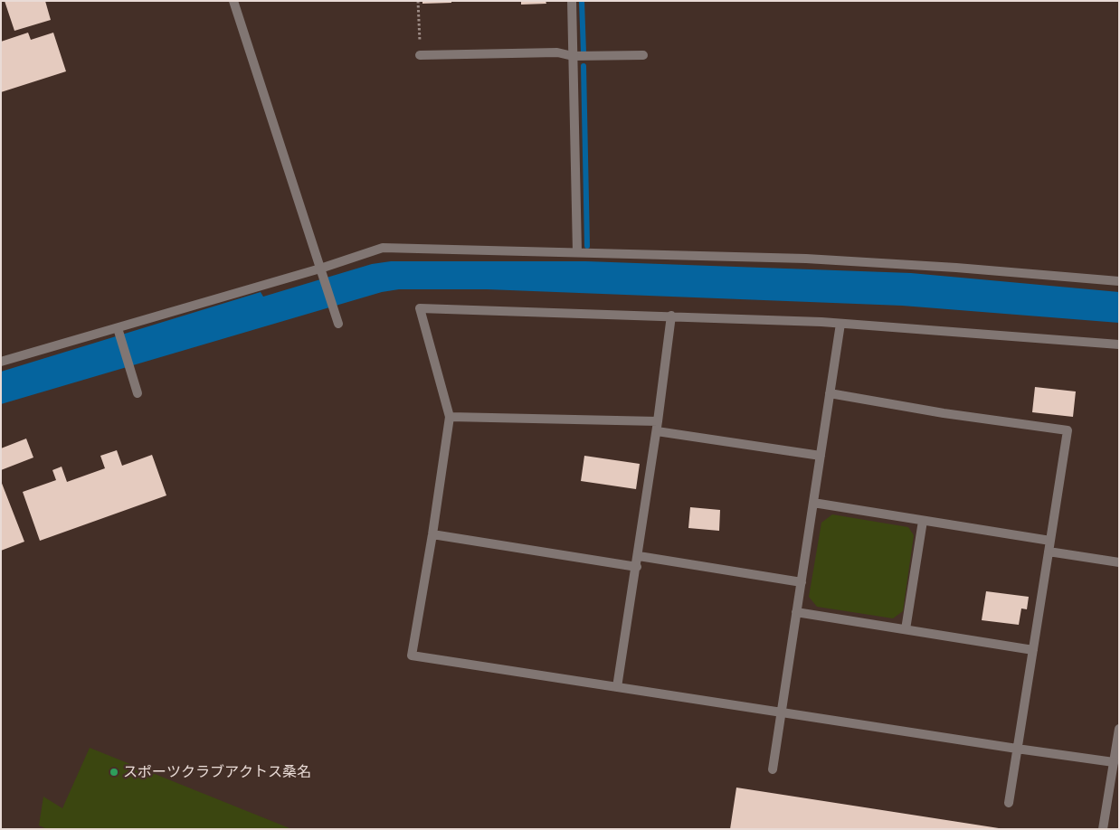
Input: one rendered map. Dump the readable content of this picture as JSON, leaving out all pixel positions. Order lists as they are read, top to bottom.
{
  "places": ["スポーツクラブアクトス桑名"]
}
